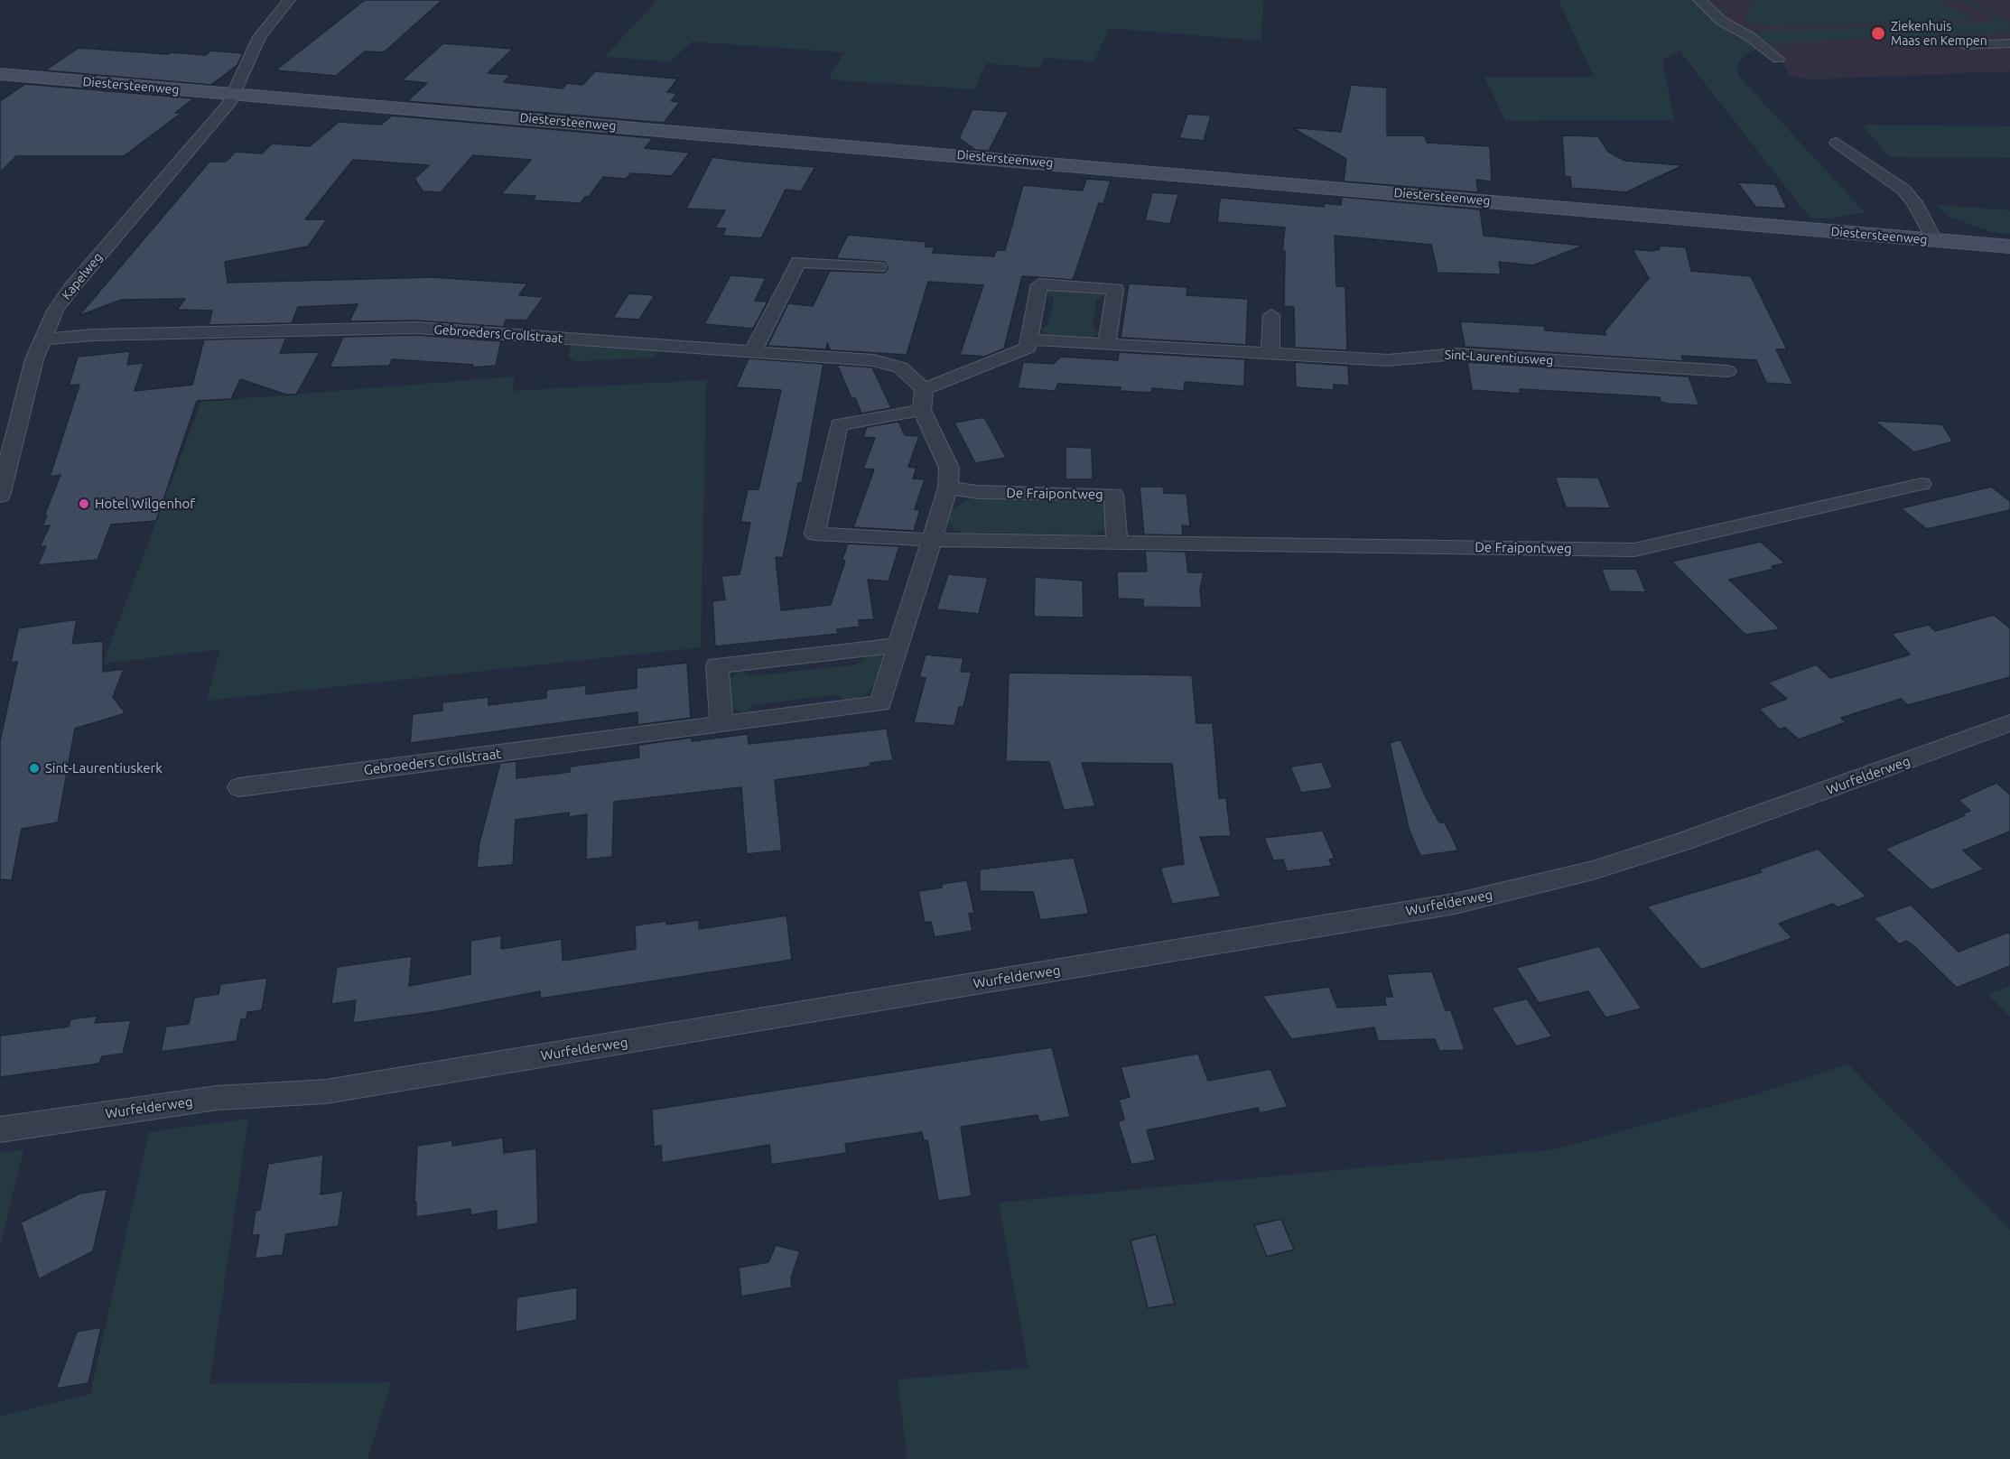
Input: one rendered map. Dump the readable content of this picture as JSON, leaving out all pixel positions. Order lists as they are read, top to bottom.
{
  "streets": {
    "main road": ["Diestersteenweg"],
    "street": [
      "Kapelweg",
      "Gebroeders Crollstraat",
      "Sint-Laurentiusweg",
      "De Fraipontweg",
      "Wurfelderweg"
    ]
  },
  "crossings": [
    ["Diestersteenweg", "Kapelweg"],
    ["Kapelweg", "Gebroeders Crollstraat"],
    ["Gebroeders Crollstraat", "De Fraipontweg"]
  ],
  "places": ["Ziekenhuis Maas en Kempen", "Hotel Wilgenhof", "Sint-Laurentiuskerk"]
}
